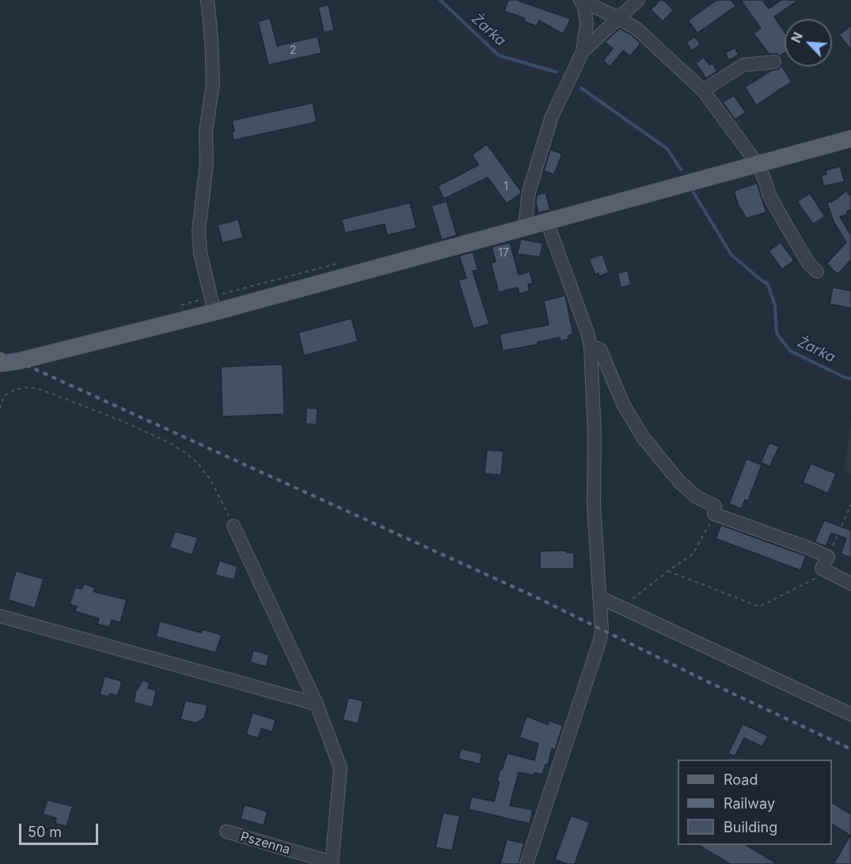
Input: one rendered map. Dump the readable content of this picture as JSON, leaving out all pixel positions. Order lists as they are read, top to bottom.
{
  "streets": {
    "street": ["Pszenna"]
  },
  "water": ["Żarka"],
  "house_numbers": ["2", "1", "17"],
  "legend": ["Road", "Railway", "Building"],
  "scale_bar": "50 m",
  "north": "top left"
}
